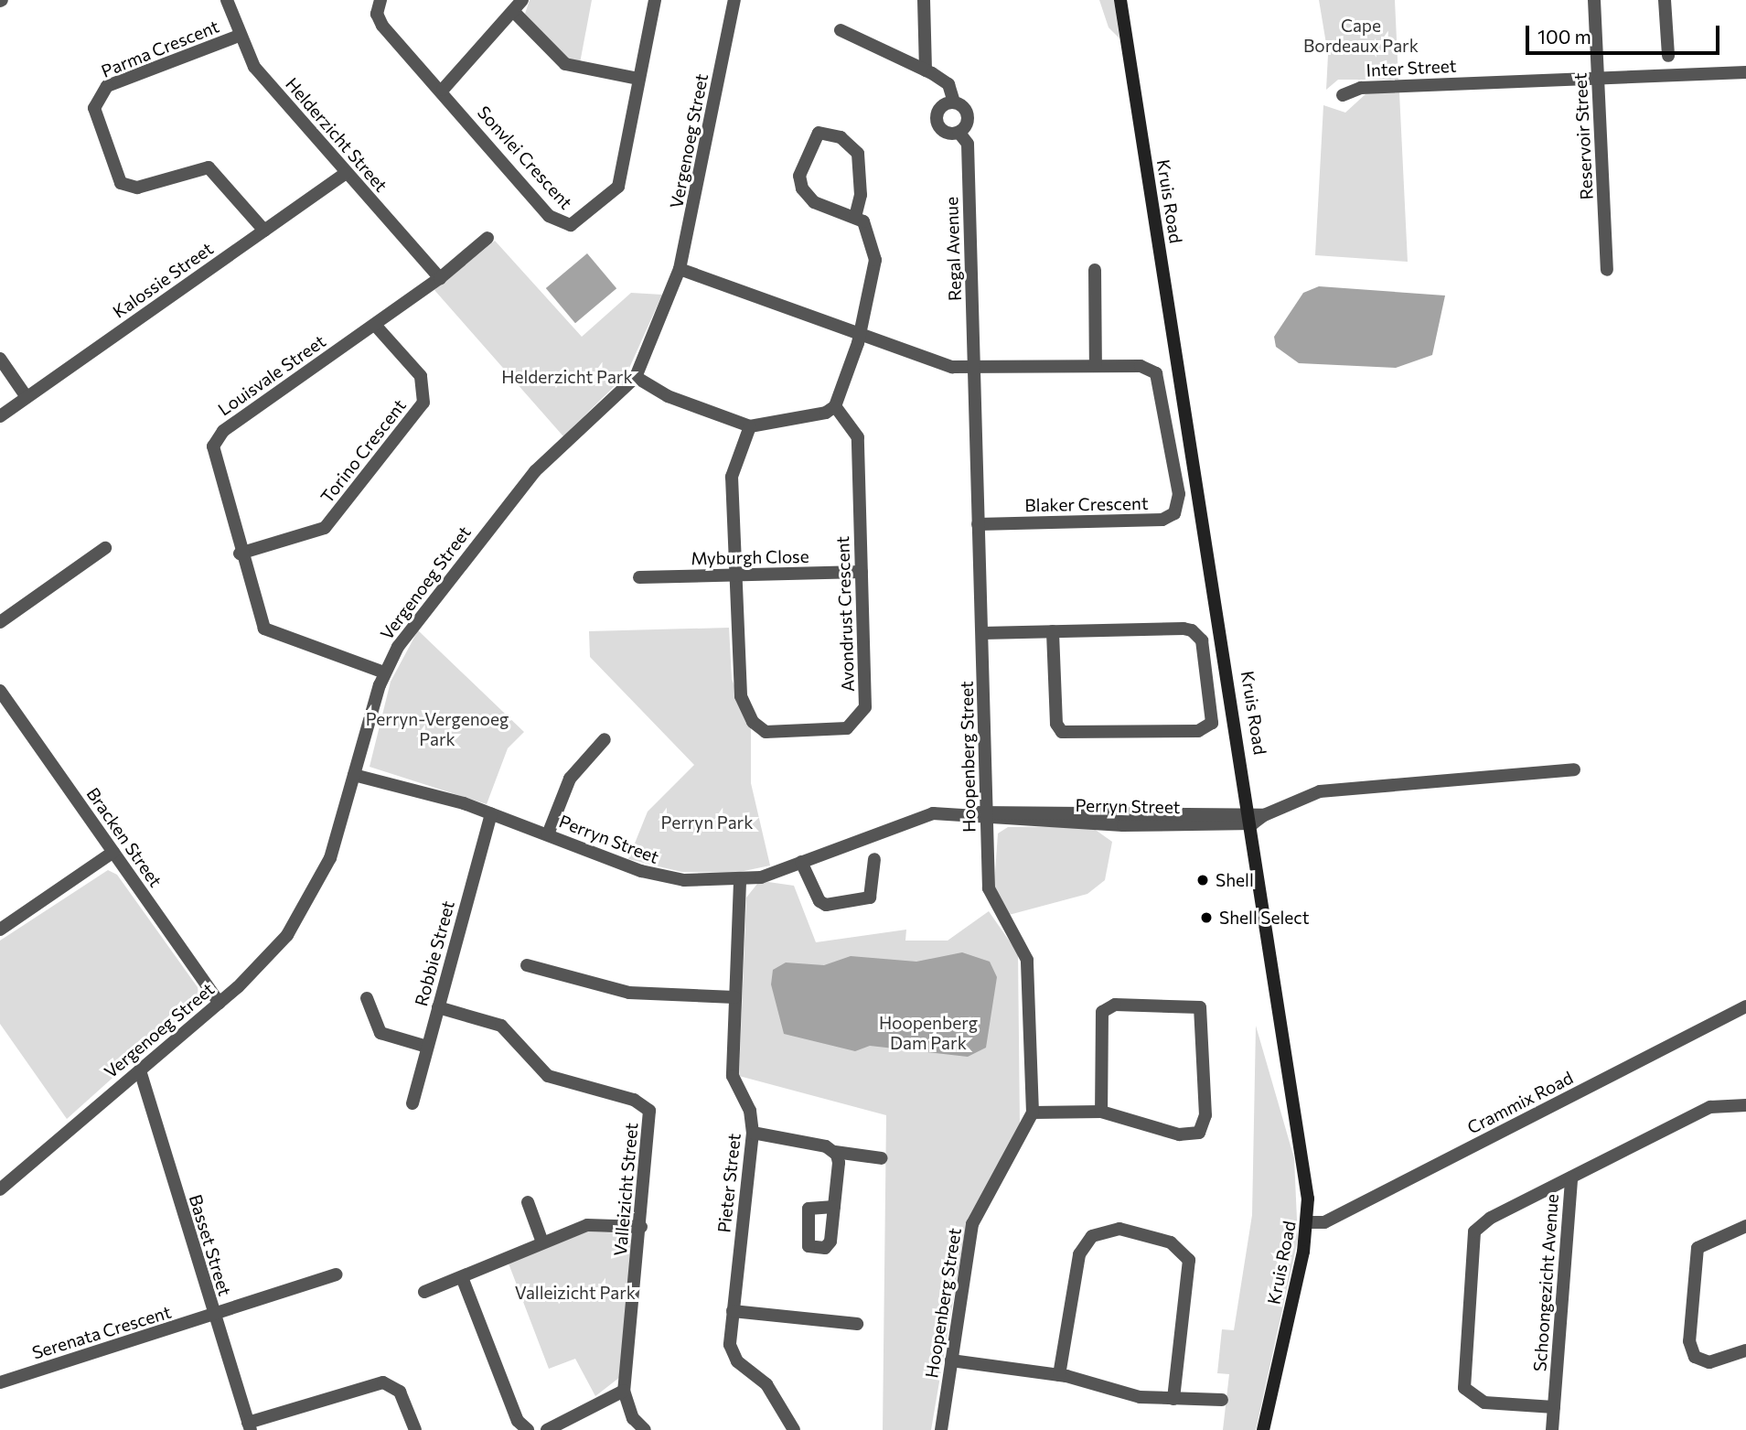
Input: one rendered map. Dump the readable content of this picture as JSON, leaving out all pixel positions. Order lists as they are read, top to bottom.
{
  "streets": {
    "street": [
      "Parma Crescent",
      "Inter Street",
      "Helderzicht Street",
      "Reservoir Street",
      "Vergenoeg Street",
      "Sonvlei Crescent",
      "Kruis Road",
      "Regal Avenue",
      "Kalossie Street",
      "Louisvale Street",
      "Torino Crescent",
      "Blaker Crescent",
      "Myburgh Close",
      "Avondrust Crescent",
      "Hoopenberg Street",
      "Perryn Street",
      "Bracken Street",
      "Robbie Street",
      "Crammix Road",
      "Pieter Street",
      "Valleizicht Street",
      "Basset Street",
      "Schoongezicht Avenue",
      "Serenata Crescent"
    ]
  },
  "crossings": [
    ["Parma Crescent", "Helderzicht Street"],
    ["Parma Crescent", "Kalossie Street"],
    ["Inter Street", "Reservoir Street"],
    ["Helderzicht Street", "Kalossie Street"],
    ["Helderzicht Street", "Louisvale Street"],
    ["Vergenoeg Street", "Louisvale Street"],
    ["Vergenoeg Street", "Perryn Street"],
    ["Vergenoeg Street", "Bracken Street"],
    ["Vergenoeg Street", "Basset Street"],
    ["Kruis Road", "Perryn Street"],
    ["Kruis Road", "Crammix Road"],
    ["Regal Avenue", "Blaker Crescent"],
    ["Regal Avenue", "Hoopenberg Street"],
    ["Louisvale Street", "Torino Crescent"],
    ["Blaker Crescent", "Hoopenberg Street"],
    ["Myburgh Close", "Avondrust Crescent"],
    ["Hoopenberg Street", "Perryn Street"],
    ["Perryn Street", "Robbie Street"],
    ["Perryn Street", "Pieter Street"],
    ["Robbie Street", "Valleizicht Street"],
    ["Basset Street", "Serenata Crescent"]
  ],
  "parks": [
    "Cape Bordeaux Park",
    "Helderzicht Park",
    "Perryn-Vergenoeg Park",
    "Perryn Park",
    "Hoopenberg Dam Park",
    "Valleizicht Park"
  ],
  "places": ["Shell", "Shell Select"],
  "scale_bar": "100 m"
}
